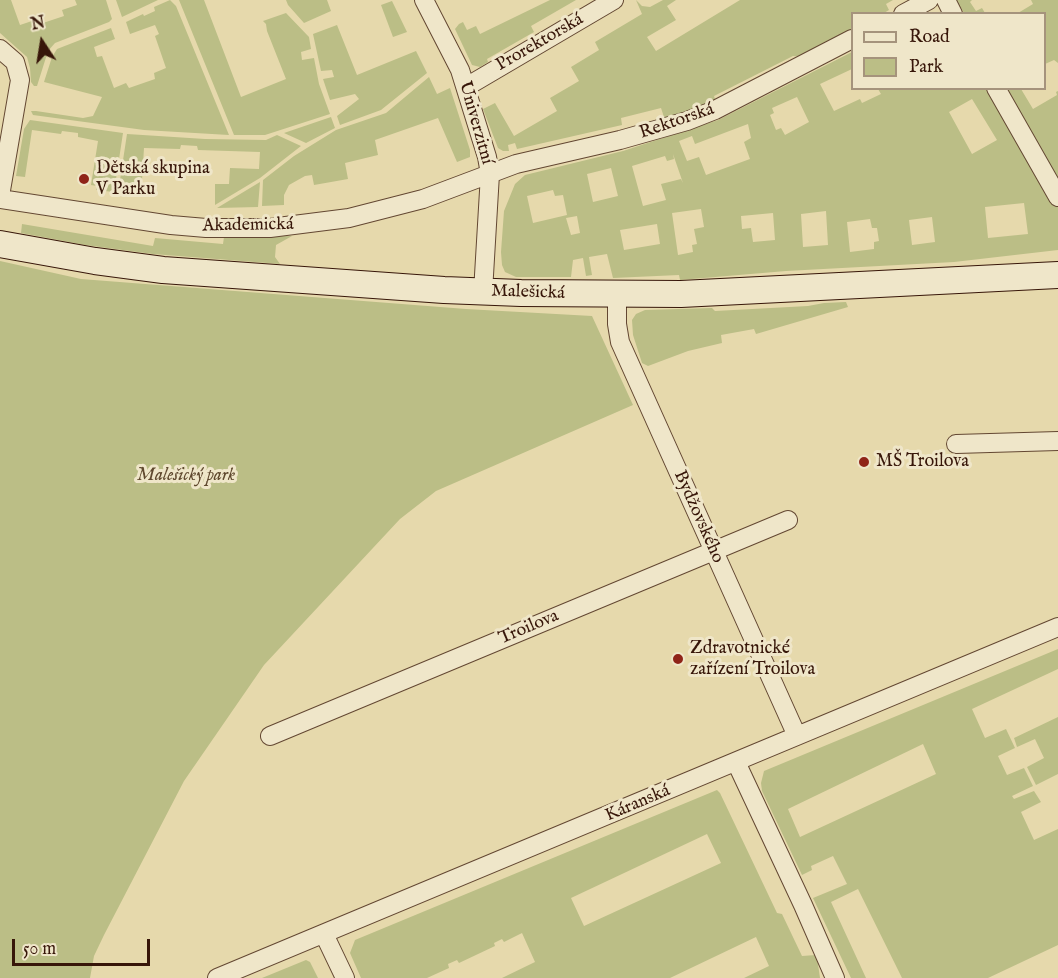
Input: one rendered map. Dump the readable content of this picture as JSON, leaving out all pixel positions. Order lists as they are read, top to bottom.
{
  "streets": {
    "street": [
      "Prorektorská",
      "Rektorská",
      "Univerzitní",
      "Akademická",
      "Malešická",
      "Bydžovského",
      "Troilova",
      "Káranská"
    ]
  },
  "crossings": [
    ["Prorektorská", "Univerzitní"],
    ["Rektorská", "Univerzitní"],
    ["Rektorská", "Akademická"],
    ["Univerzitní", "Akademická"],
    ["Univerzitní", "Malešická"],
    ["Malešická", "Bydžovského"],
    ["Bydžovského", "Troilova"],
    ["Bydžovského", "Káranská"]
  ],
  "parks": ["Malešický park"],
  "places": ["Dětská skupina V Parku", "MŠ Troilova", "Zdravotnické zařízení Troilova"],
  "legend": ["Road", "Park"],
  "scale_bar": "50 m",
  "north": "top"
}
